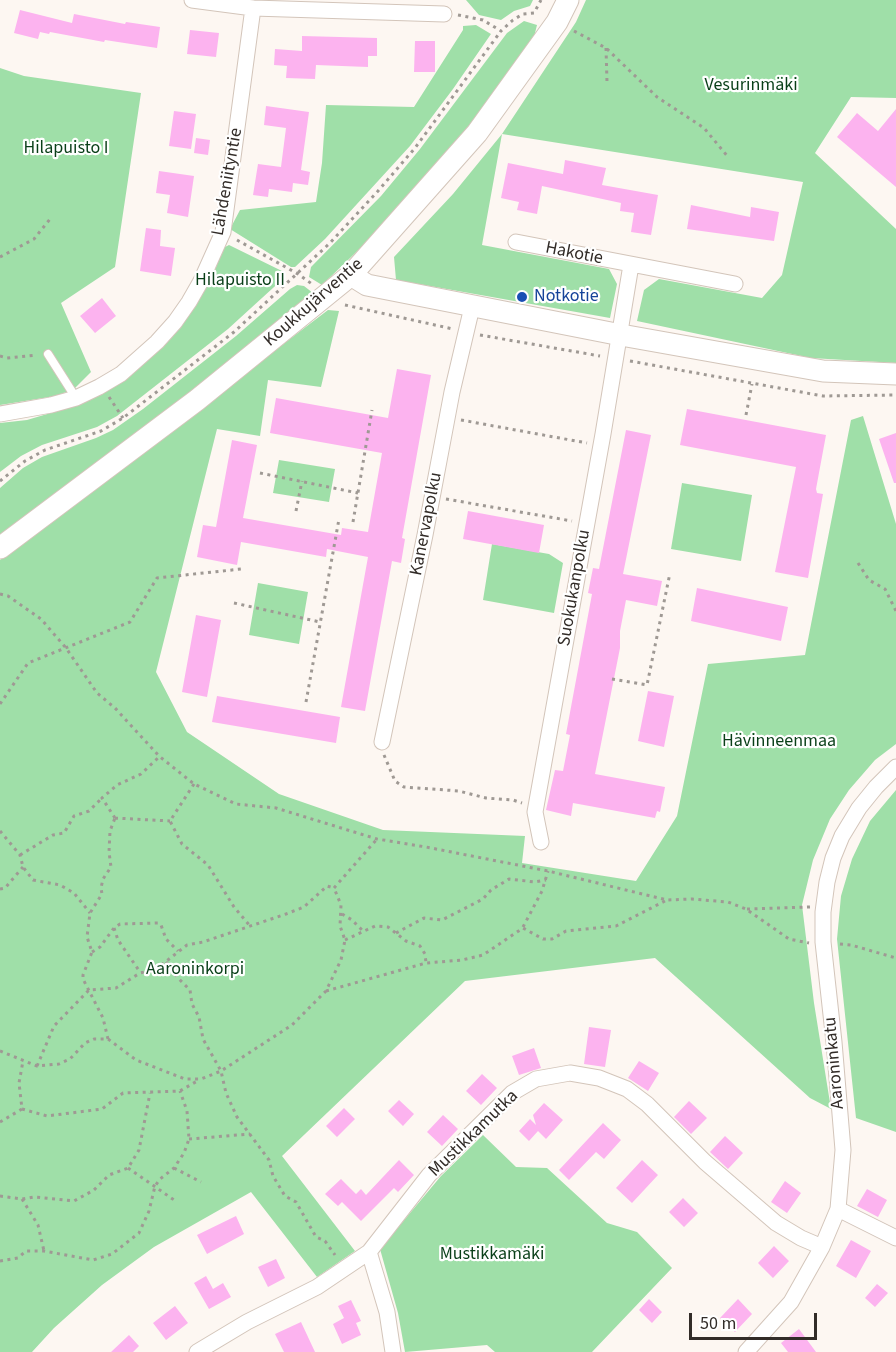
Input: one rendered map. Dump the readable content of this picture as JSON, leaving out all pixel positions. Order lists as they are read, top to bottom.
{
  "streets": {
    "street": [
      "Lähdeniityntie",
      "Hakotie",
      "Koukkujärventie",
      "Kanervapolku",
      "Suokukanpolku",
      "Aaroninkatu",
      "Mustikkamutka"
    ]
  },
  "crossings": [
    ["Aaroninkatu", "Mustikkamutka"]
  ],
  "parks": [
    "Vesurinmäki",
    "Hilapuisto I",
    "Hilapuisto II",
    "Hävinneenmaa",
    "Aaroninkorpi",
    "Mustikkamäki"
  ],
  "places": ["Notkotie"],
  "scale_bar": "50 m"
}
